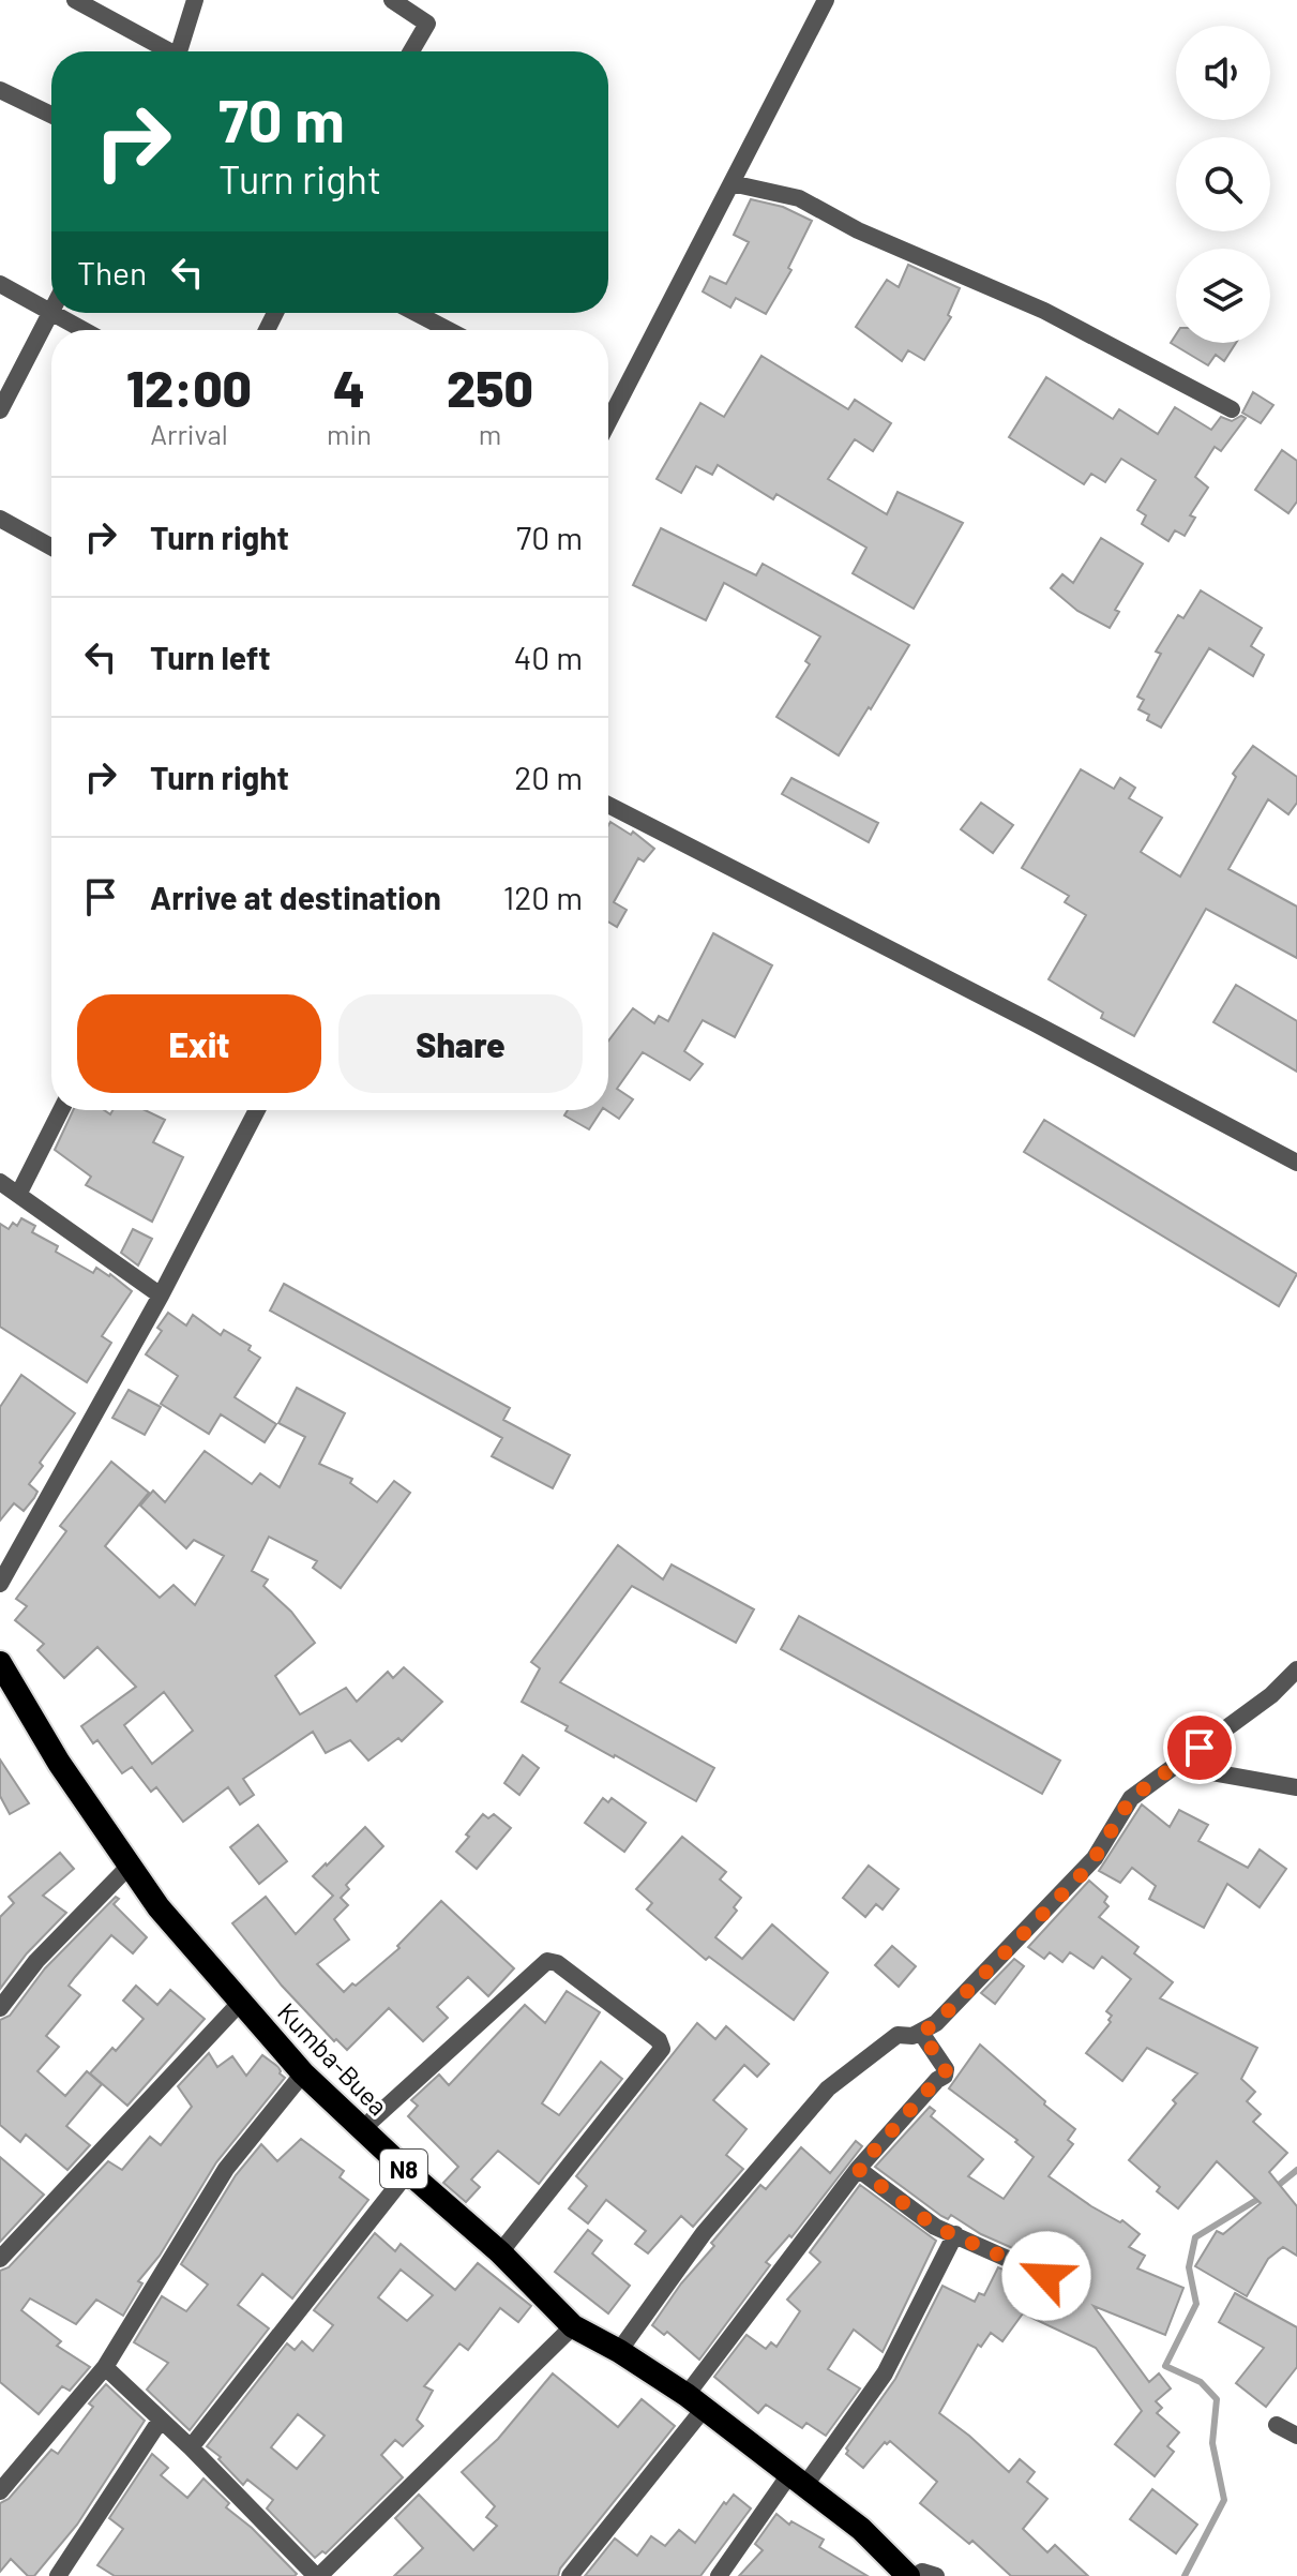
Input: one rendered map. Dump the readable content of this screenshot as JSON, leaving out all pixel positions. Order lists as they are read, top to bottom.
{
  "streets": {
    "highway": ["Kumba-Buea", "N8"]
  },
  "page": {
    "turn": ["70 m", "Turn right"],
    "then": "Then",
    "eta": [
      "12:00",
      "Arrival",
      "4",
      "min",
      "250",
      "m"
    ],
    "list": [
      {
        "name": "Turn right",
        "value": "70 m"
      },
      {
        "name": "Turn left",
        "value": "40 m"
      },
      {
        "name": "Turn right",
        "value": "20 m"
      },
      {
        "name": "Arrive at destination",
        "value": "120 m"
      }
    ],
    "buttons": ["Exit", "Share"]
  }
}
